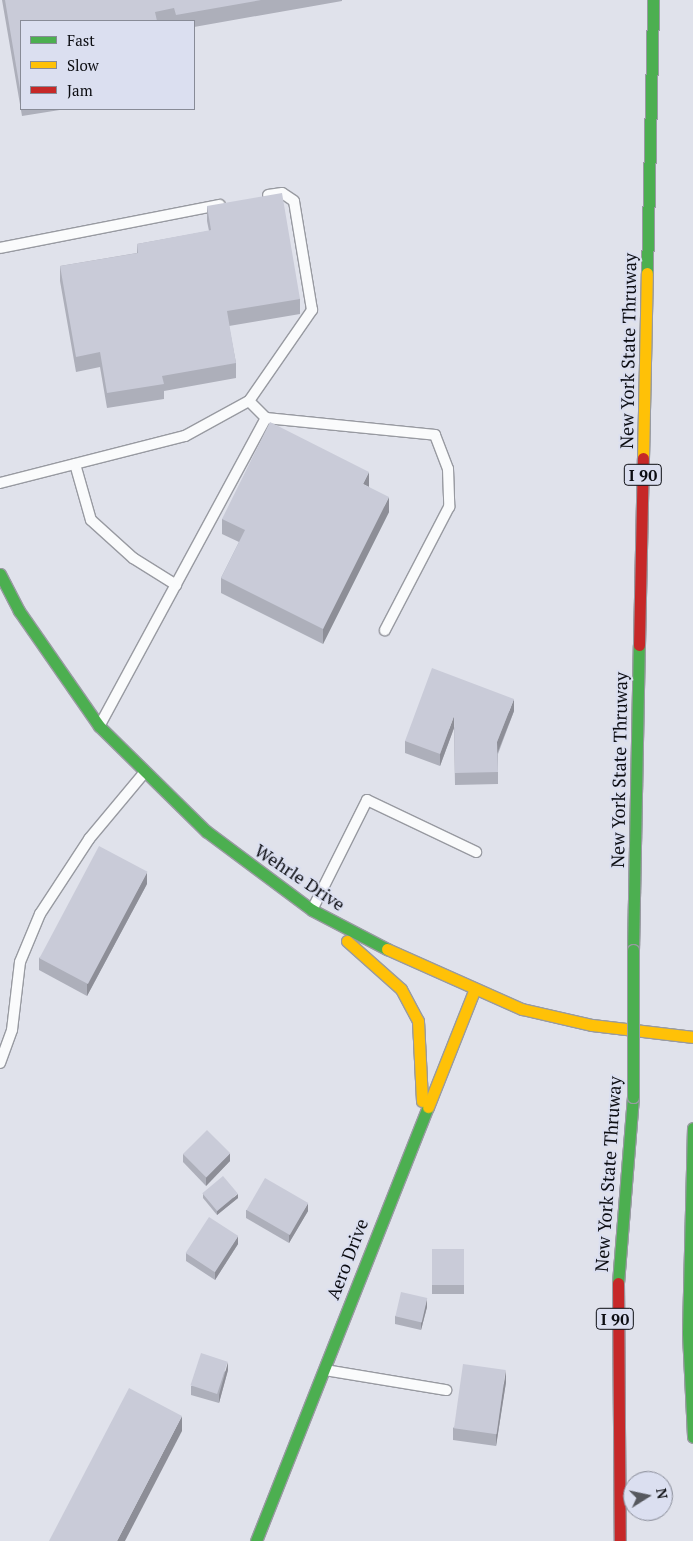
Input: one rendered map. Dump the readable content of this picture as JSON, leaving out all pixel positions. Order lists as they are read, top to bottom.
{
  "streets": {
    "main road": [
      "New York State Thruway",
      "I 90",
      "Wehrle Drive",
      "Aero Drive"
    ]
  },
  "crossings": [
    ["Wehrle Drive", "Aero Drive"]
  ],
  "legend": ["Fast", "Slow", "Jam"],
  "north": "right"
}
